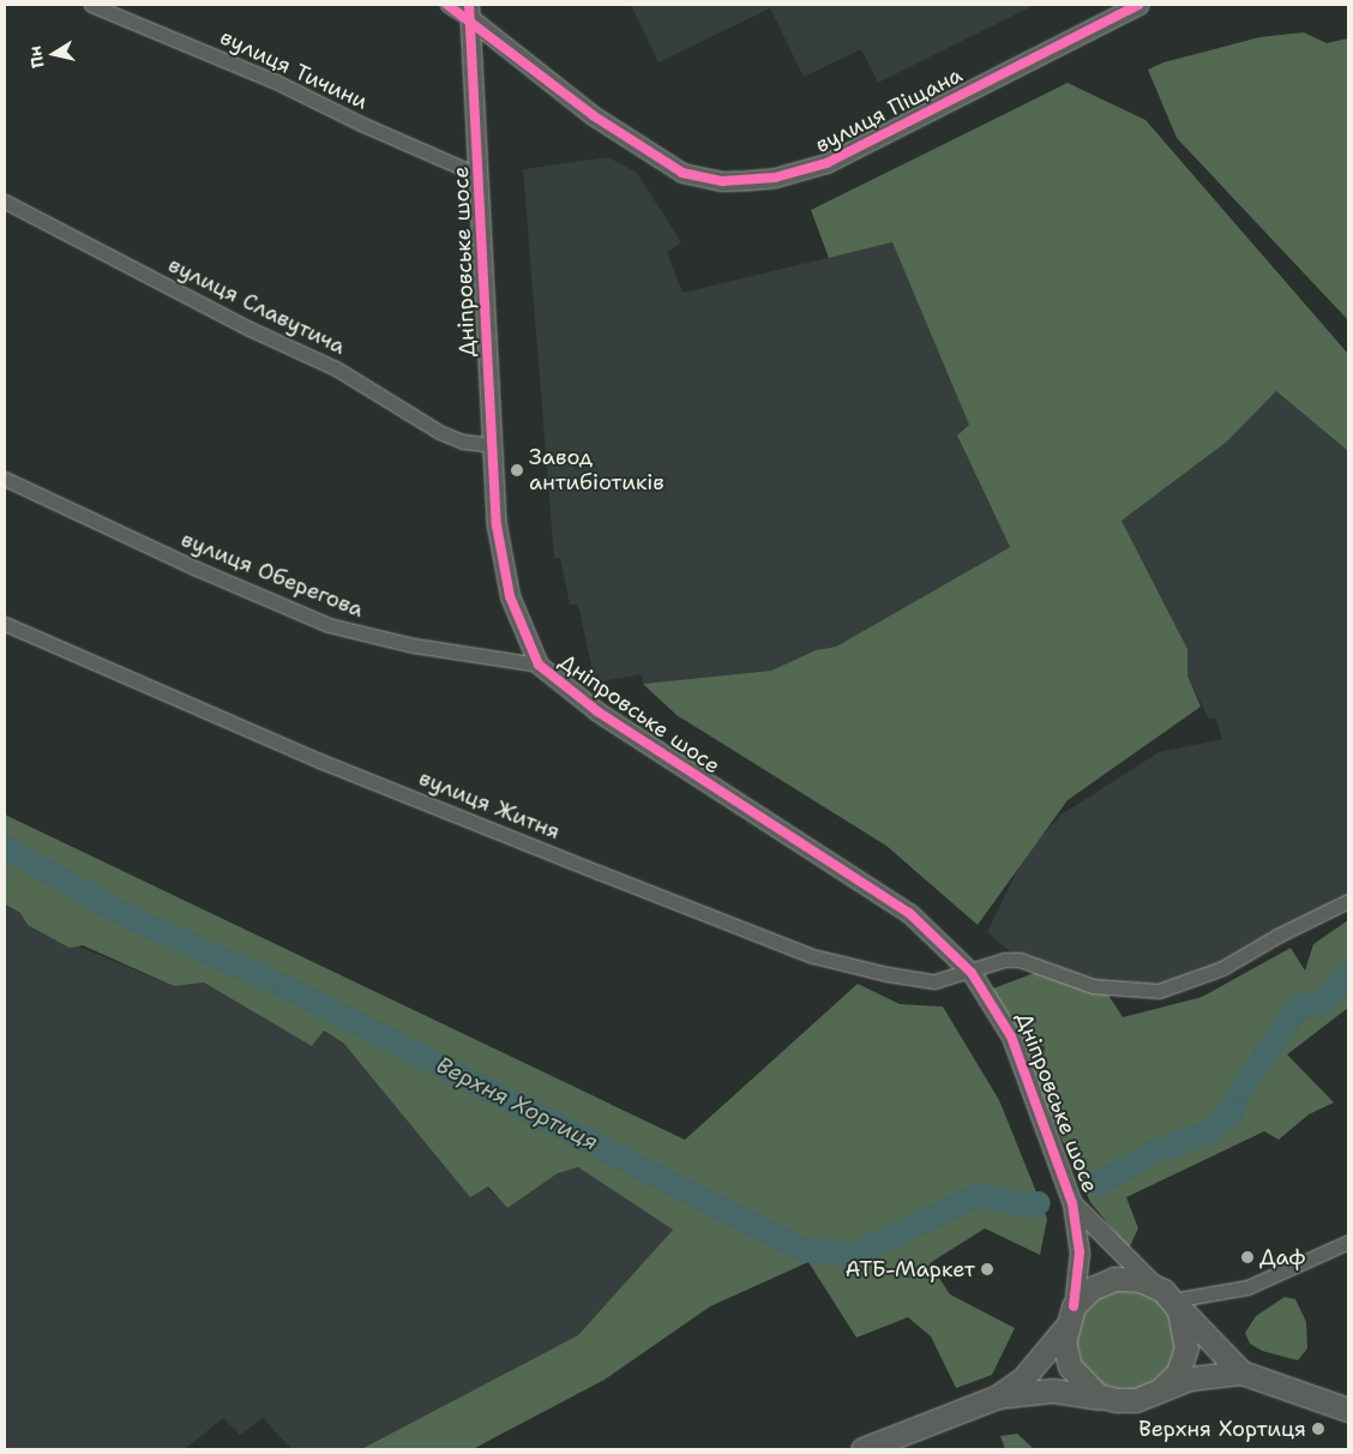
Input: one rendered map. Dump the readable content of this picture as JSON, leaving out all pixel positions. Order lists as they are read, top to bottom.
{
  "streets": {
    "street": [
      "вулиця Тичини",
      "вулиця Піщана",
      "Дніпровське шосе",
      "вулиця Славутича",
      "вулиця Оберегова",
      "вулиця Житня"
    ]
  },
  "crossings": [
    ["вулиця Тичини", "Дніпровське шосе"],
    ["вулиця Піщана", "Дніпровське шосе"],
    ["Дніпровське шосе", "вулиця Славутича"],
    ["Дніпровське шосе", "вулиця Оберегова"],
    ["Дніпровське шосе", "вулиця Житня"]
  ],
  "water": ["Верхня Хортиця"],
  "places": [
    "Завод антибіотиків",
    "Даф",
    "АТБ-Маркет",
    "Верхня Хортиця"
  ],
  "north": "left"
}
